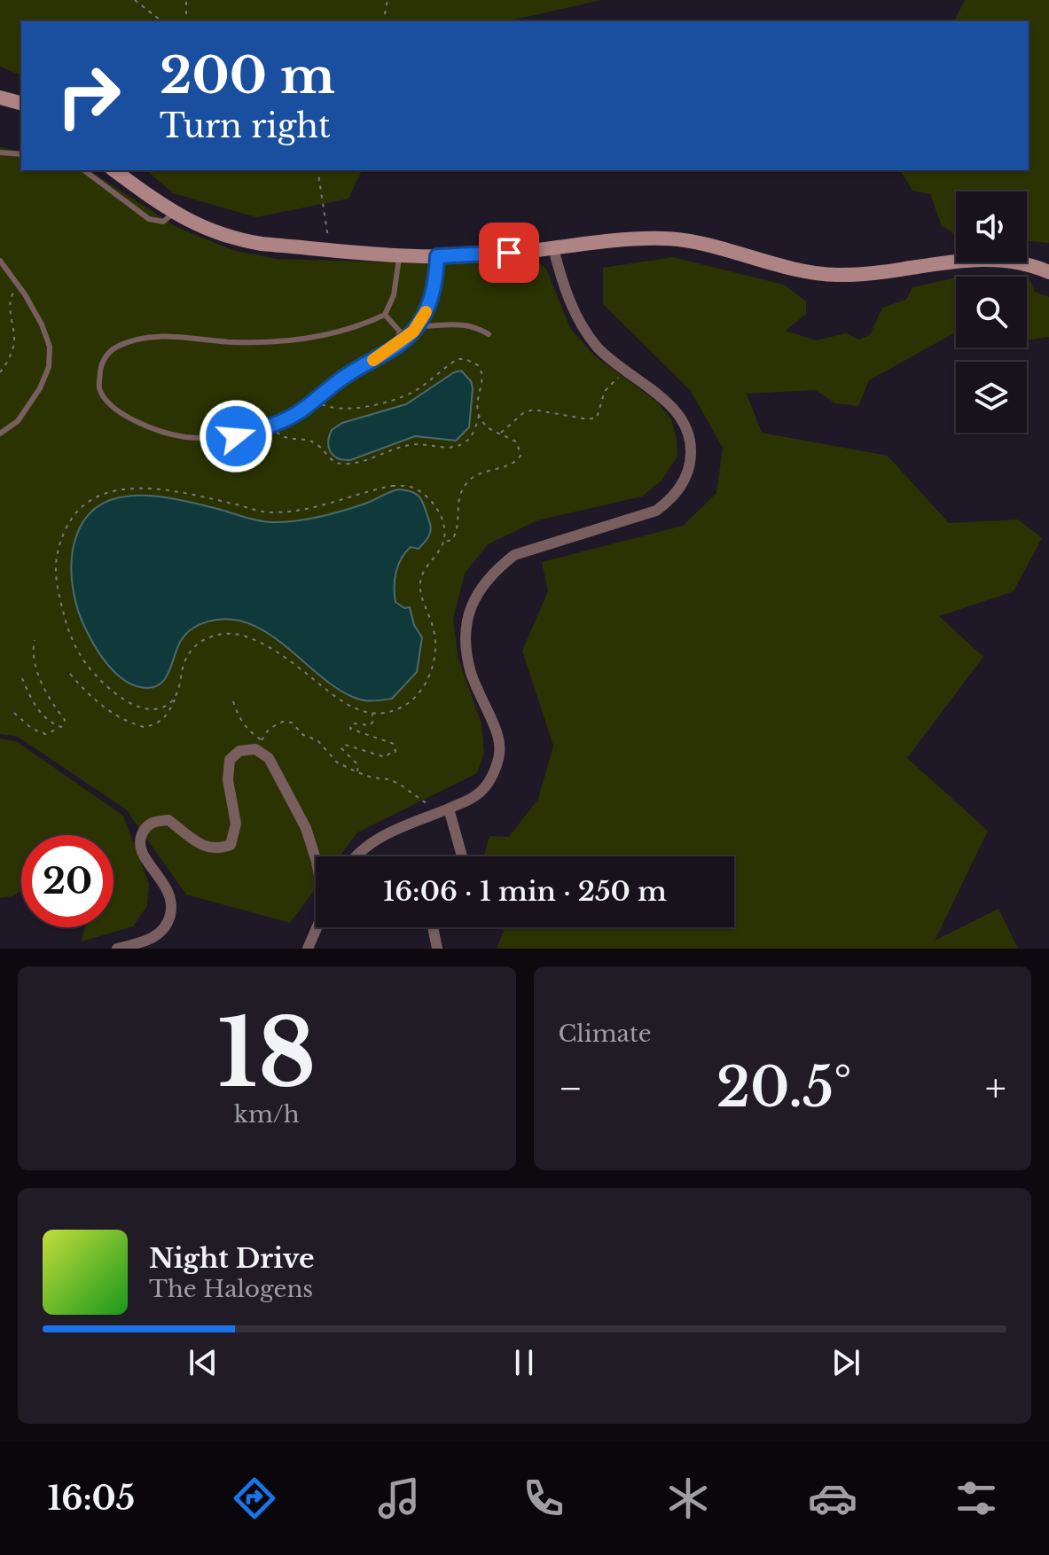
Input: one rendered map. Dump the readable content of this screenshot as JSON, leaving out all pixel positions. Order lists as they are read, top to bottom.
{
  "page": {
    "turn": ["200 m", "Turn right"],
    "limit": "20",
    "trip": "16:06 · 1 min · 250 m",
    "tile": [
      ["18", "km/h"],
      "Climate"
    ],
    "heat": ["−", "20.5°", "+"],
    "song": ["Night Drive", "The Halogens"],
    "tabs": "16:05"
  }
}
